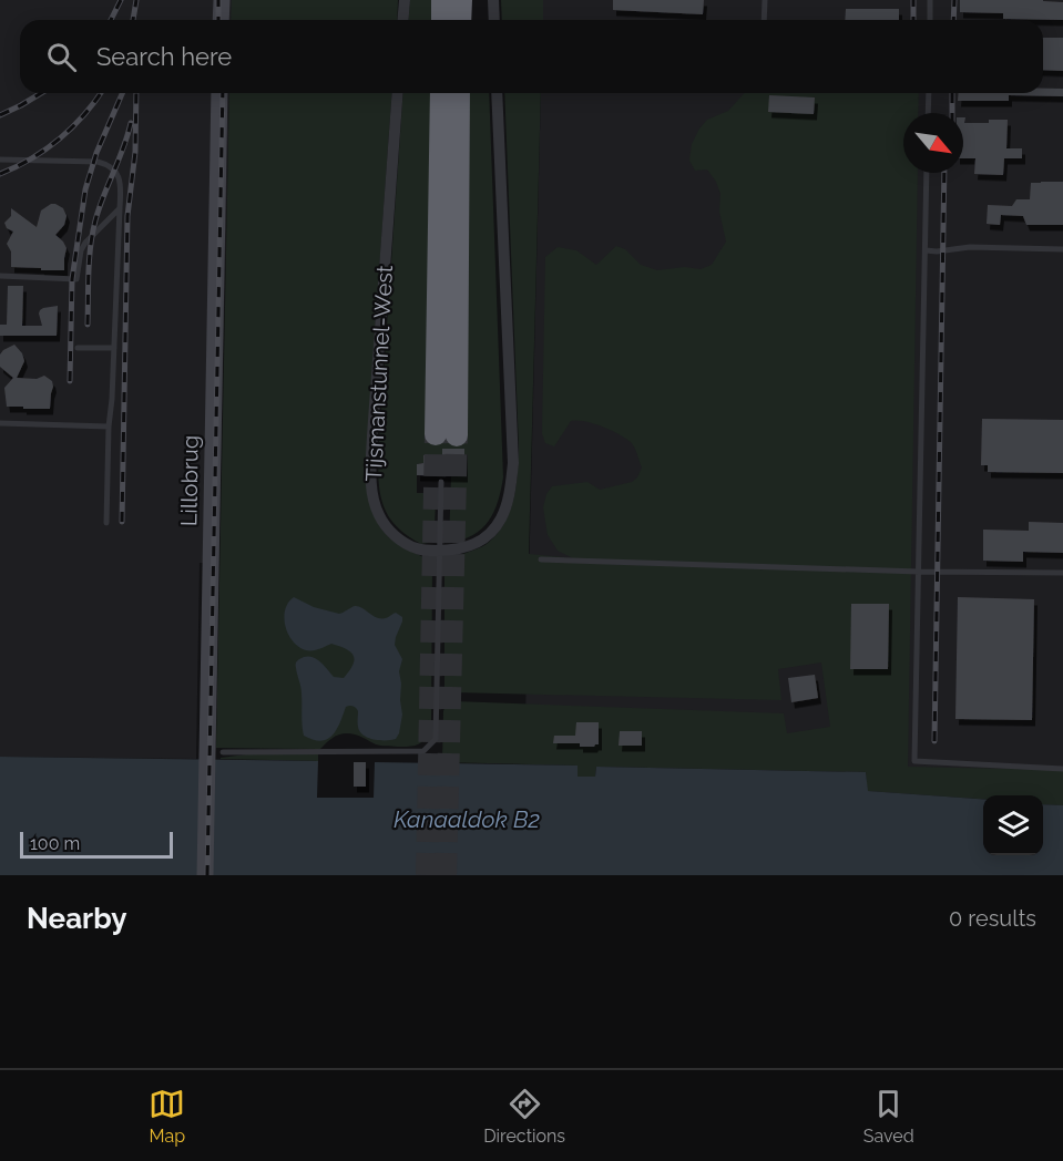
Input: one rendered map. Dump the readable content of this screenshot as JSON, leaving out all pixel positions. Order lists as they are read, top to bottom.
{
  "streets": {
    "street": ["Tijsmanstunnel-West", "Lillobrug"]
  },
  "water": ["Kanaaldok B2"],
  "scale_bar": "100 m",
  "north": "bottom right",
  "page": {
    "search": "Search here",
    "scale": "100 m",
    "heading": ["Nearby", "0 results"],
    "nav": ["Map", "Directions", "Saved"]
  }
}
